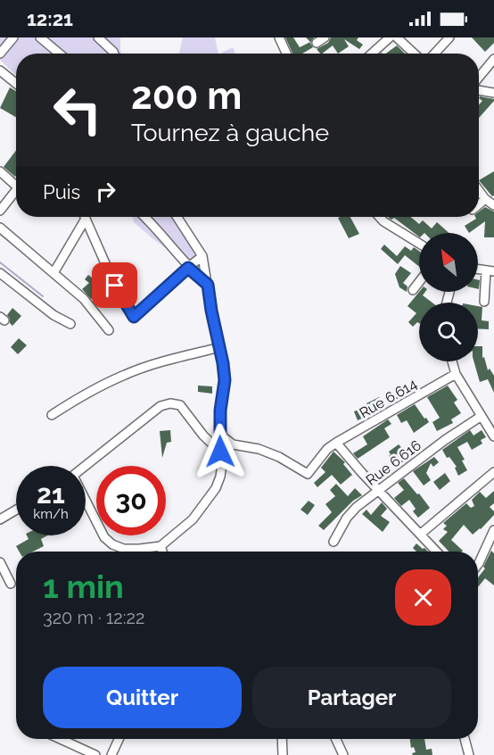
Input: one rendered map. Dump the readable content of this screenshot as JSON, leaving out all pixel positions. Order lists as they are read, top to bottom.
{
  "streets": {
    "street": ["Rue 6.614", "Rue 6.616"]
  },
  "north": "top left",
  "page": {
    "status": "12:21",
    "turn": ["200 m", "Tournez à gauche"],
    "then": "Puis",
    "speed": "21 km/h",
    "limit": "30",
    "heading": ["1 min", "320 m · 12:22"],
    "buttons": ["Quitter", "Partager"]
  }
}
